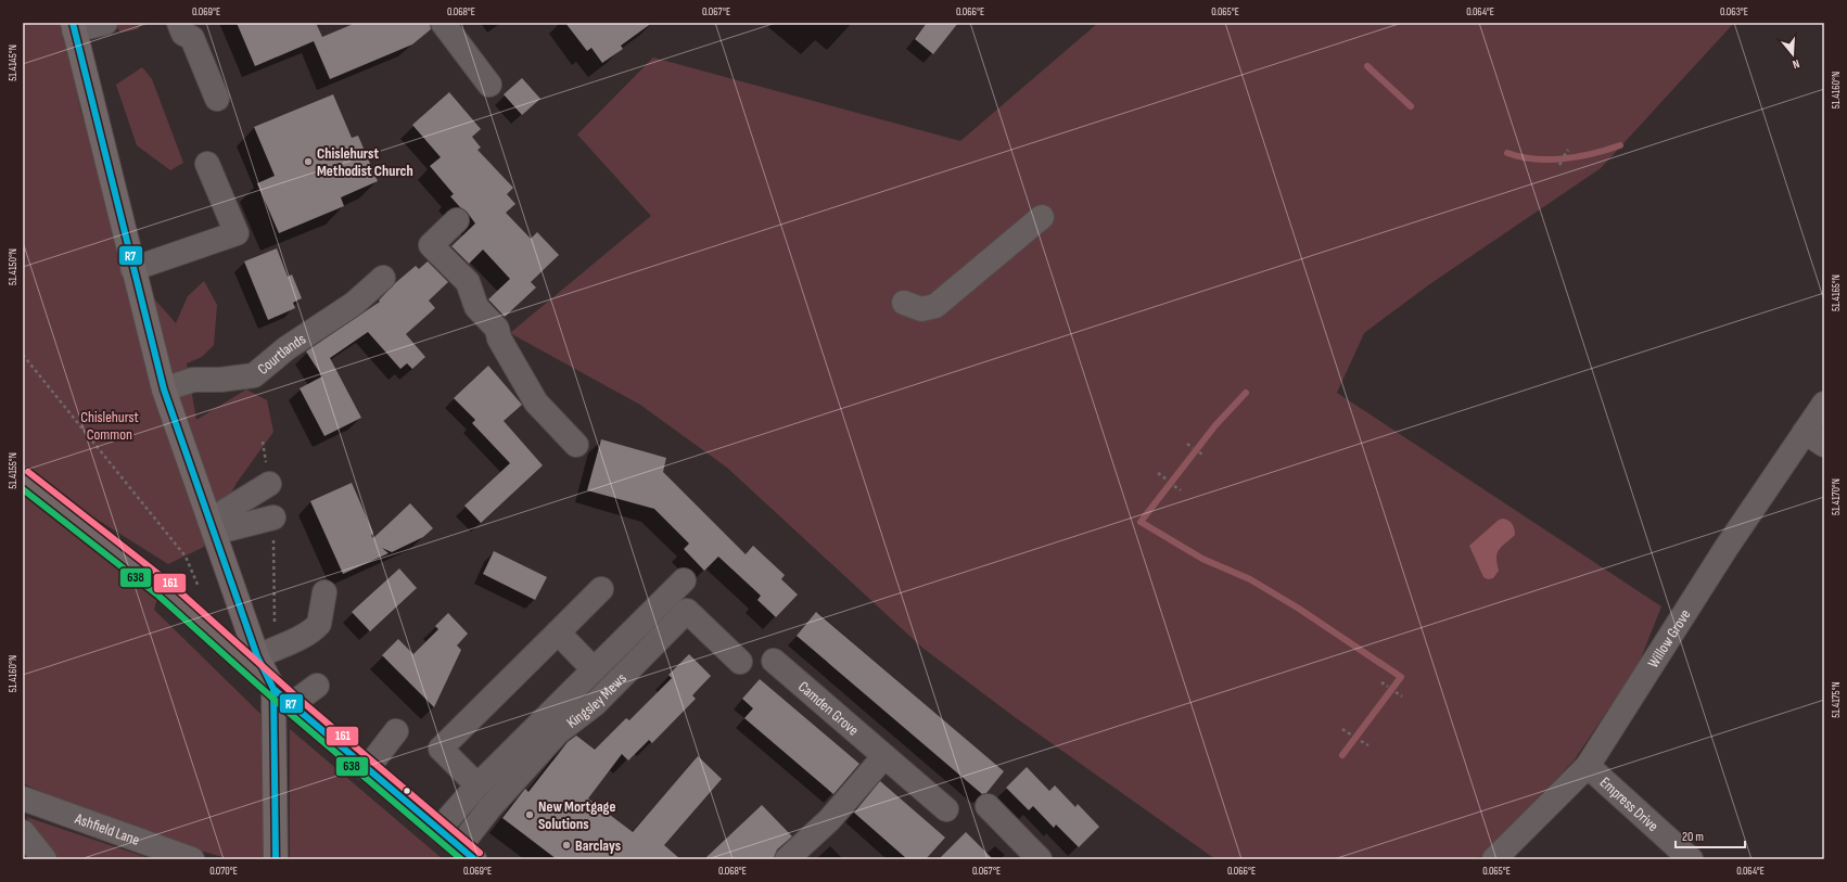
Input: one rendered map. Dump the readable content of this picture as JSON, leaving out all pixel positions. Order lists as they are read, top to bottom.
{
  "streets": {
    "street": [
      "Courtlands",
      "Willow Grove",
      "Kingsley Mews",
      "Camden Grove",
      "Empress Drive",
      "Ashfield Lane"
    ]
  },
  "crossings": [
    ["Willow Grove", "Empress Drive"]
  ],
  "parks": ["Chislehurst Common"],
  "places": ["Chislehurst Methodist Church", "New Mortgage Solutions", "Barclays"],
  "lines": ["transit line R7", "transit line 161", "transit line 638"],
  "scale_bar": "20 m",
  "north": "bottom",
  "coordinates": [
    "0.069°E",
    "0.068°E",
    "0.067°E",
    "0.066°E",
    "0.065°E",
    "0.064°E",
    "0.063°E",
    "51.4145°N",
    "51.4160°N",
    "51.4150°N",
    "51.4165°N",
    "51.4155°N",
    "51.4170°N",
    "51.4175°N",
    "0.070°E"
  ]
}
